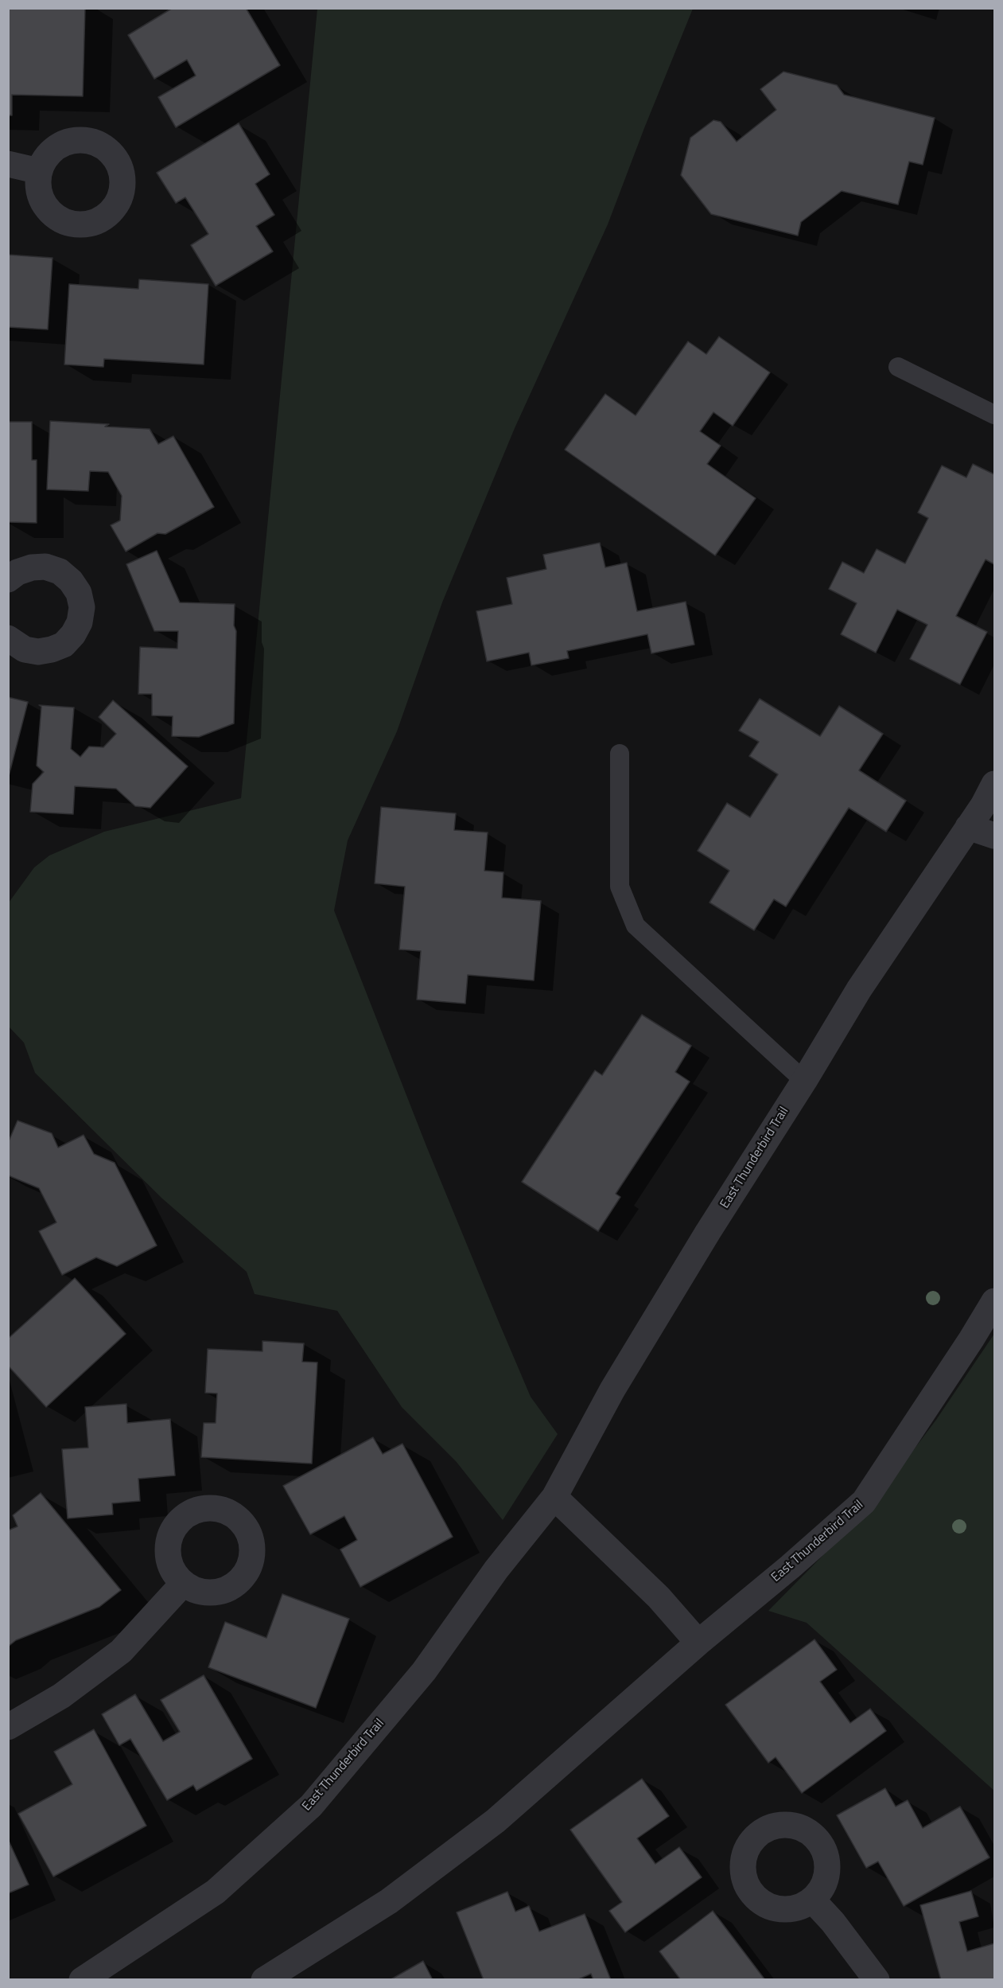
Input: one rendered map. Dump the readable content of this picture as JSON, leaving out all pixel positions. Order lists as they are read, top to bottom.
{
  "streets": {
    "street": ["East Thunderbird Trail"]
  }
}
